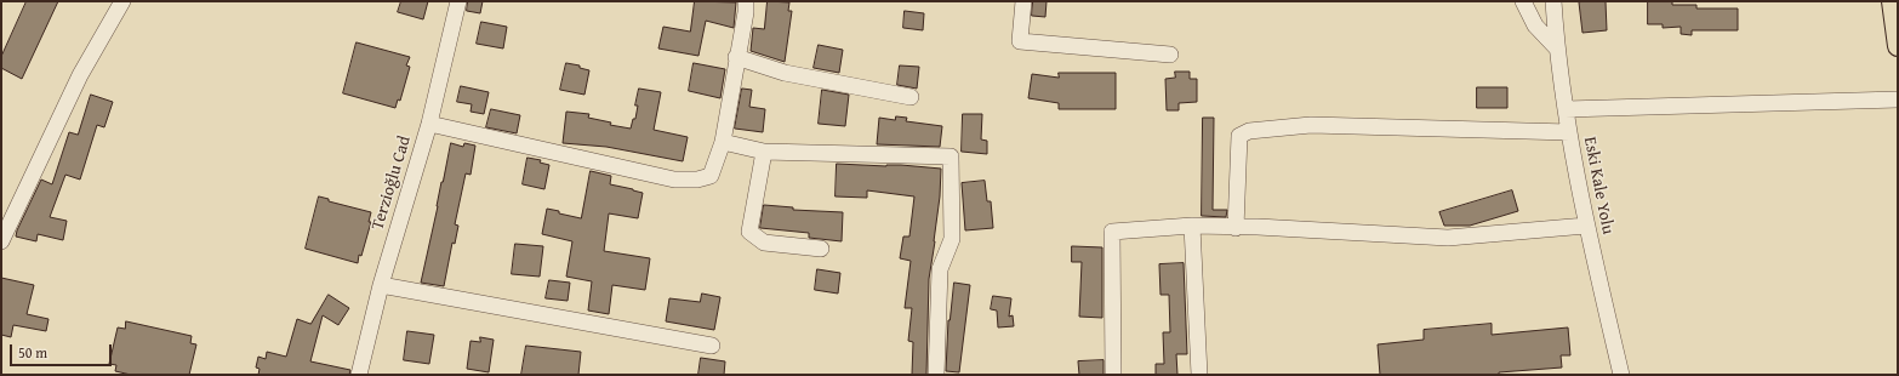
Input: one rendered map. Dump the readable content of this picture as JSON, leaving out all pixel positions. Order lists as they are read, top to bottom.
{
  "streets": {
    "street": ["Terzioğlu Cad", "Eski Kale Yolu"]
  },
  "scale_bar": "50 m"
}
